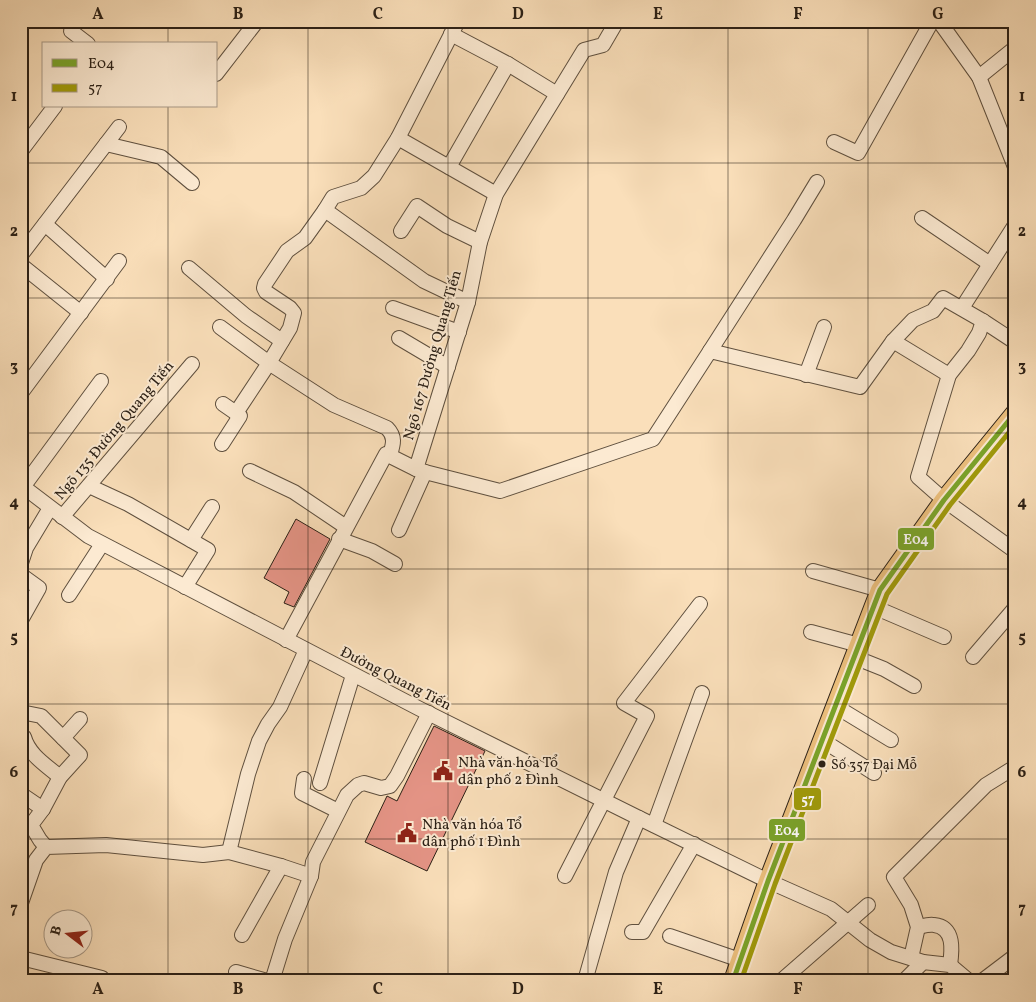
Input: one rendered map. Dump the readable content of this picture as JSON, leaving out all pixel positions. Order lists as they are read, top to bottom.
{
  "streets": {
    "street": ["Ngõ 167 Đường Quang Tiến", "Ngõ 135 Đường Quang Tiến", "Đường Quang Tiến"]
  },
  "crossings": [
    ["Ngõ 167 Đường Quang Tiến", "Đường Quang Tiến"],
    ["Ngõ 135 Đường Quang Tiến", "Đường Quang Tiến"]
  ],
  "places": {
    "other": ["Số 357 Đại Mỗ"],
    "public building": ["Nhà văn hóa Tổ dân phố 2 Đình", "Nhà văn hóa Tổ dân phố 1 Đình"]
  },
  "lines": ["transit line E04", "transit line 57"],
  "legend": ["E04", "57"],
  "north": "left",
  "grid": {
    "columns": [
      "A",
      "B",
      "C",
      "D",
      "E",
      "F",
      "G"
    ],
    "rows": [
      "1",
      "2",
      "3",
      "4",
      "5",
      "6",
      "7"
    ]
  }
}
